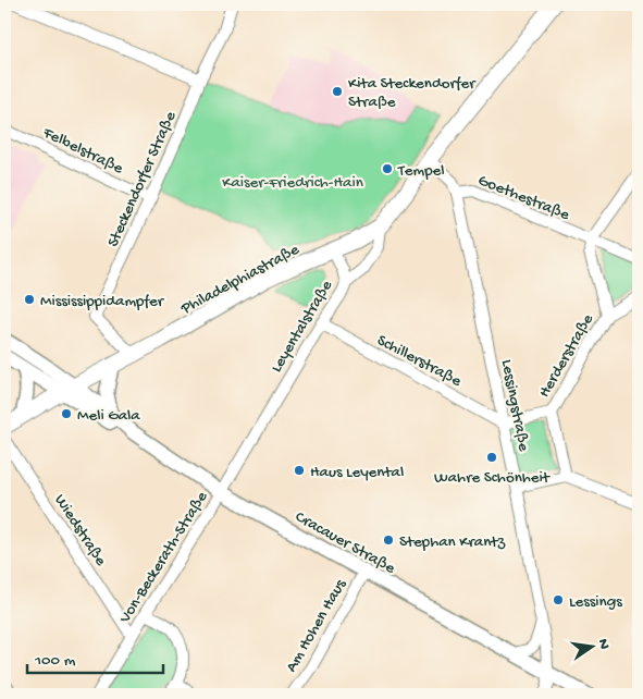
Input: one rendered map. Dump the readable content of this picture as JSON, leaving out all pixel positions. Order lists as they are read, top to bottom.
{
  "streets": {
    "main road": ["Philadelphiastraße", "Leyentalstraße"],
    "street": [
      "Felbelstraße",
      "Steckendorfer Straße",
      "Goethestraße",
      "Herderstraße",
      "Schillerstraße",
      "Lessingstraße",
      "Wiedstraße",
      "Cracauer Straße",
      "Von-Beckerath-Straße",
      "Am Hohen Haus"
    ]
  },
  "crossings": [
    ["Felbelstraße", "Steckendorfer Straße"],
    ["Steckendorfer Straße", "Philadelphiastraße"],
    ["Goethestraße", "Leyentalstraße"],
    ["Goethestraße", "Lessingstraße"],
    ["Philadelphiastraße", "Leyentalstraße"],
    ["Philadelphiastraße", "Cracauer Straße"],
    ["Leyentalstraße", "Schillerstraße"],
    ["Leyentalstraße", "Cracauer Straße"],
    ["Leyentalstraße", "Von-Beckerath-Straße"],
    ["Schillerstraße", "Lessingstraße"],
    ["Lessingstraße", "Cracauer Straße"],
    ["Wiedstraße", "Von-Beckerath-Straße"],
    ["Cracauer Straße", "Von-Beckerath-Straße"],
    ["Cracauer Straße", "Am Hohen Haus"]
  ],
  "parks": ["Kaiser-Friedrich-Hain"],
  "places": [
    "Kita Steckendorfer Straße",
    "Tempel",
    "Mississippidampfer",
    "Meli Gala",
    "Wahre Schönheit",
    "Haus Leyental",
    "Stephan Krantz",
    "Lessings"
  ],
  "scale_bar": "100 m",
  "north": "right"
}
